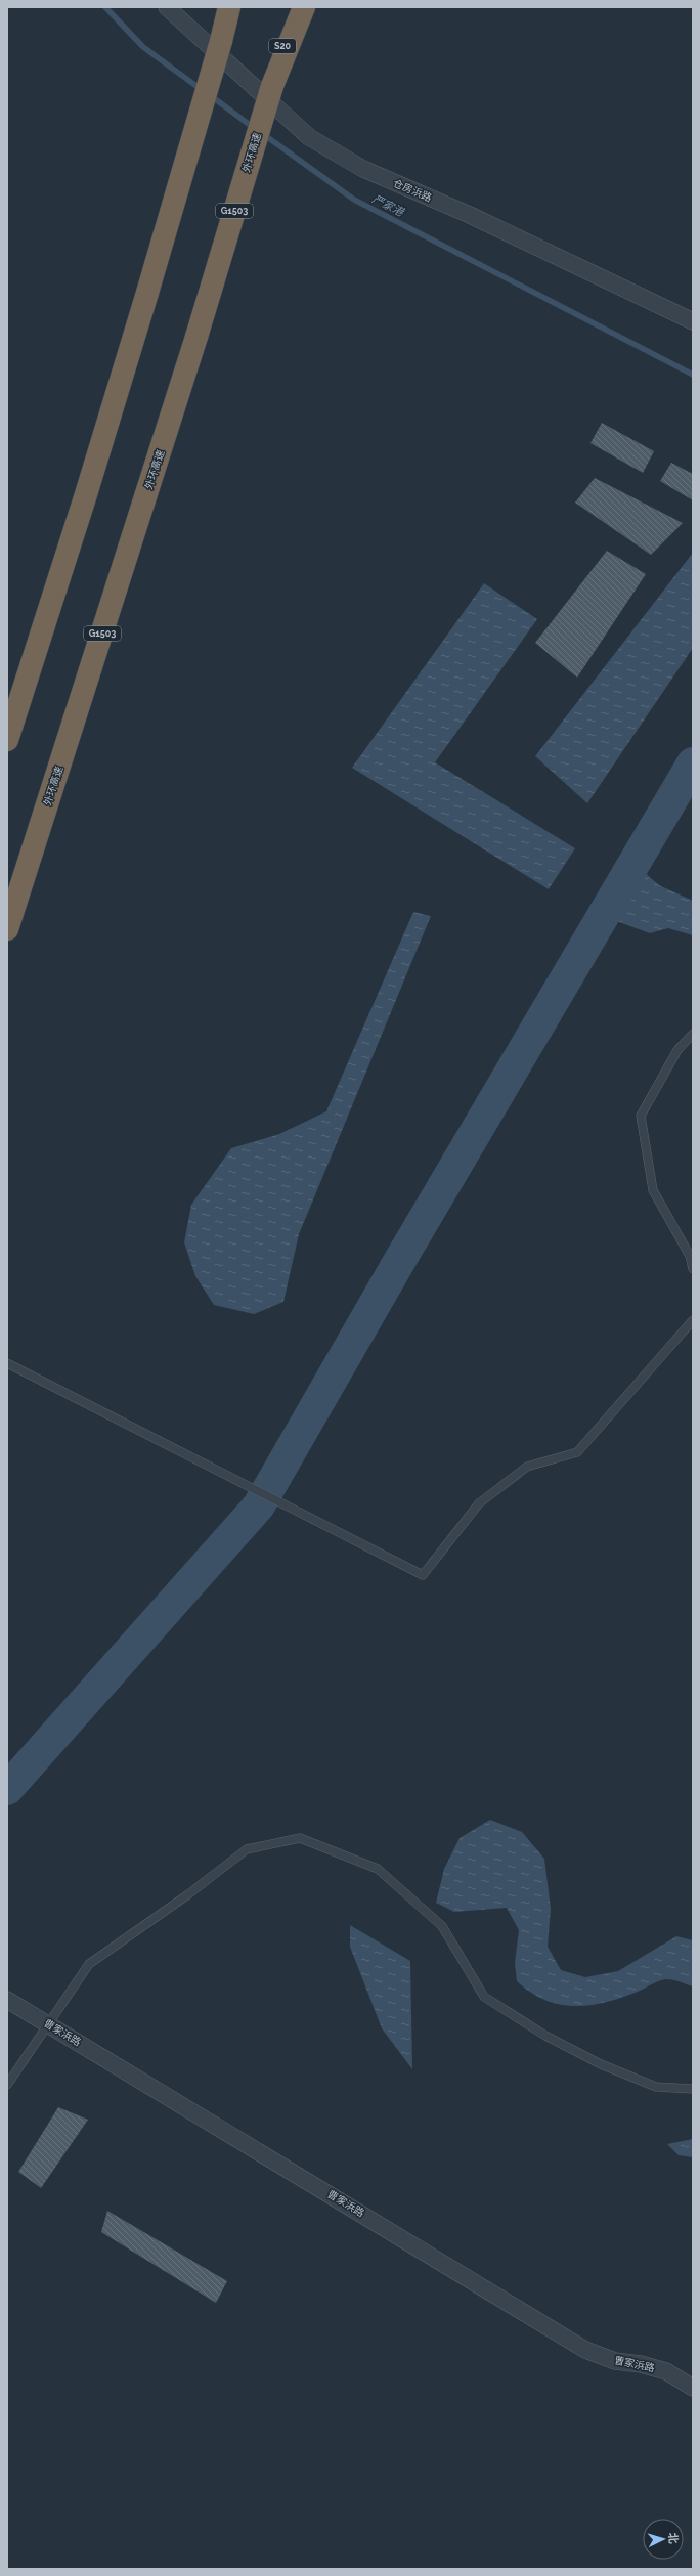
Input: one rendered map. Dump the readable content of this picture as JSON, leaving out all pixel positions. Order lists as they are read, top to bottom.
{
  "streets": {
    "highway": ["S20", "外环高速", "G1503"],
    "street": ["仓房浜路", "曹家浜路"]
  },
  "water": ["严家港"],
  "north": "right"
}
